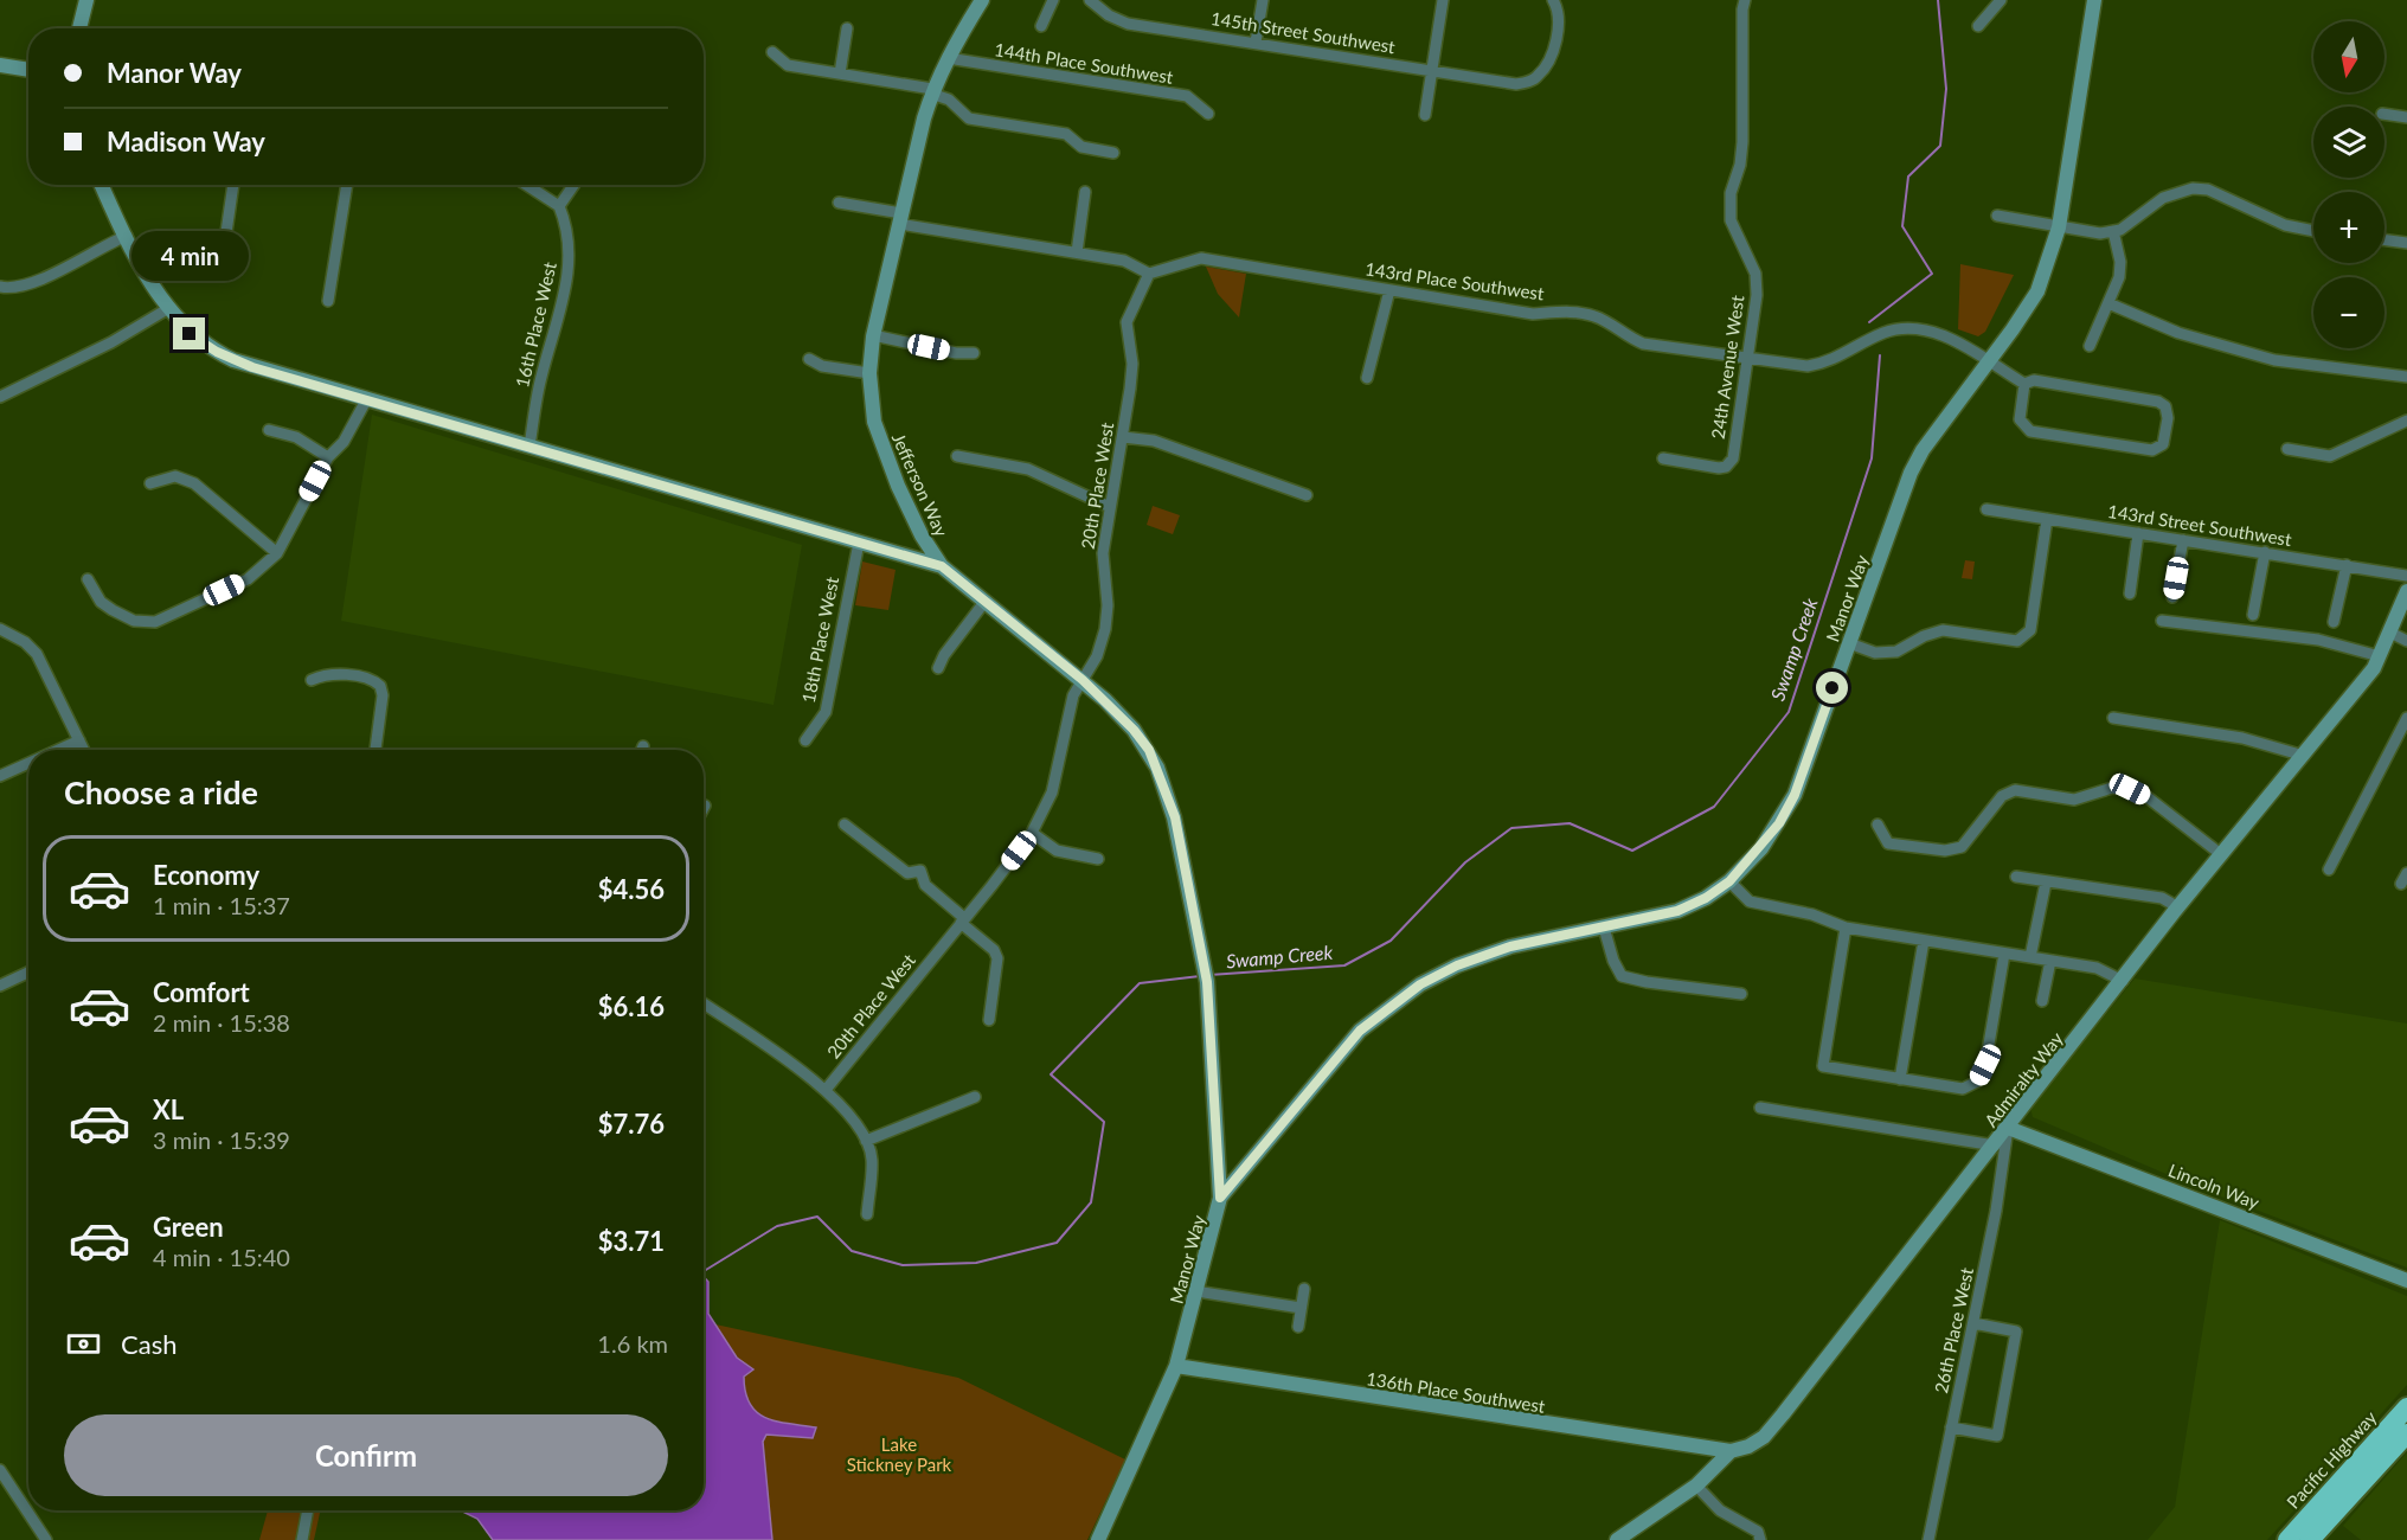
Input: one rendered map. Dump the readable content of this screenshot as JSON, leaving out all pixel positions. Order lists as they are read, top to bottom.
{
  "streets": {
    "highway": ["Pacific Highway"],
    "street": [
      "145th Street Southwest",
      "144th Place Southwest",
      "143rd Place Southwest",
      "16th Place West",
      "24th Avenue West",
      "Jefferson Way",
      "20th Place West",
      "143rd Street Southwest",
      "Manor Way",
      "18th Place West",
      "Admiralty Way",
      "Lincoln Way",
      "26th Place West",
      "136th Place Southwest"
    ]
  },
  "crossings": [
    ["144th Place Southwest", "Jefferson Way"],
    ["143rd Place Southwest", "24th Avenue West"],
    ["143rd Place Southwest", "20th Place West"],
    ["143rd Place Southwest", "Manor Way"],
    ["Jefferson Way", "20th Place West"],
    ["Jefferson Way", "Manor Way"],
    ["Manor Way", "136th Place Southwest"],
    ["Admiralty Way", "Lincoln Way"],
    ["Admiralty Way", "26th Place West"],
    ["Admiralty Way", "136th Place Southwest"],
    ["Lincoln Way", "26th Place West"]
  ],
  "water": ["Swamp Creek"],
  "parks": ["Lake Stickney Park"],
  "north": "bottom",
  "page": {
    "map_buttons": ["+", "−"],
    "banner": ["Manor Way", "Madison Way"],
    "bubble": "4 min",
    "heading": "Choose a ride",
    "list": [
      {
        "name": "Economy",
        "note": "1 min · 15:37",
        "value": "$4.56"
      },
      {
        "name": "Comfort",
        "note": "2 min · 15:38",
        "value": "$6.16"
      },
      {
        "name": "XL",
        "note": "3 min · 15:39",
        "value": "$7.76"
      },
      {
        "name": "Green",
        "note": "4 min · 15:40",
        "value": "$3.71"
      }
    ],
    "pay": ["Cash", "1.6 km"],
    "buttons": "Confirm"
  }
}
